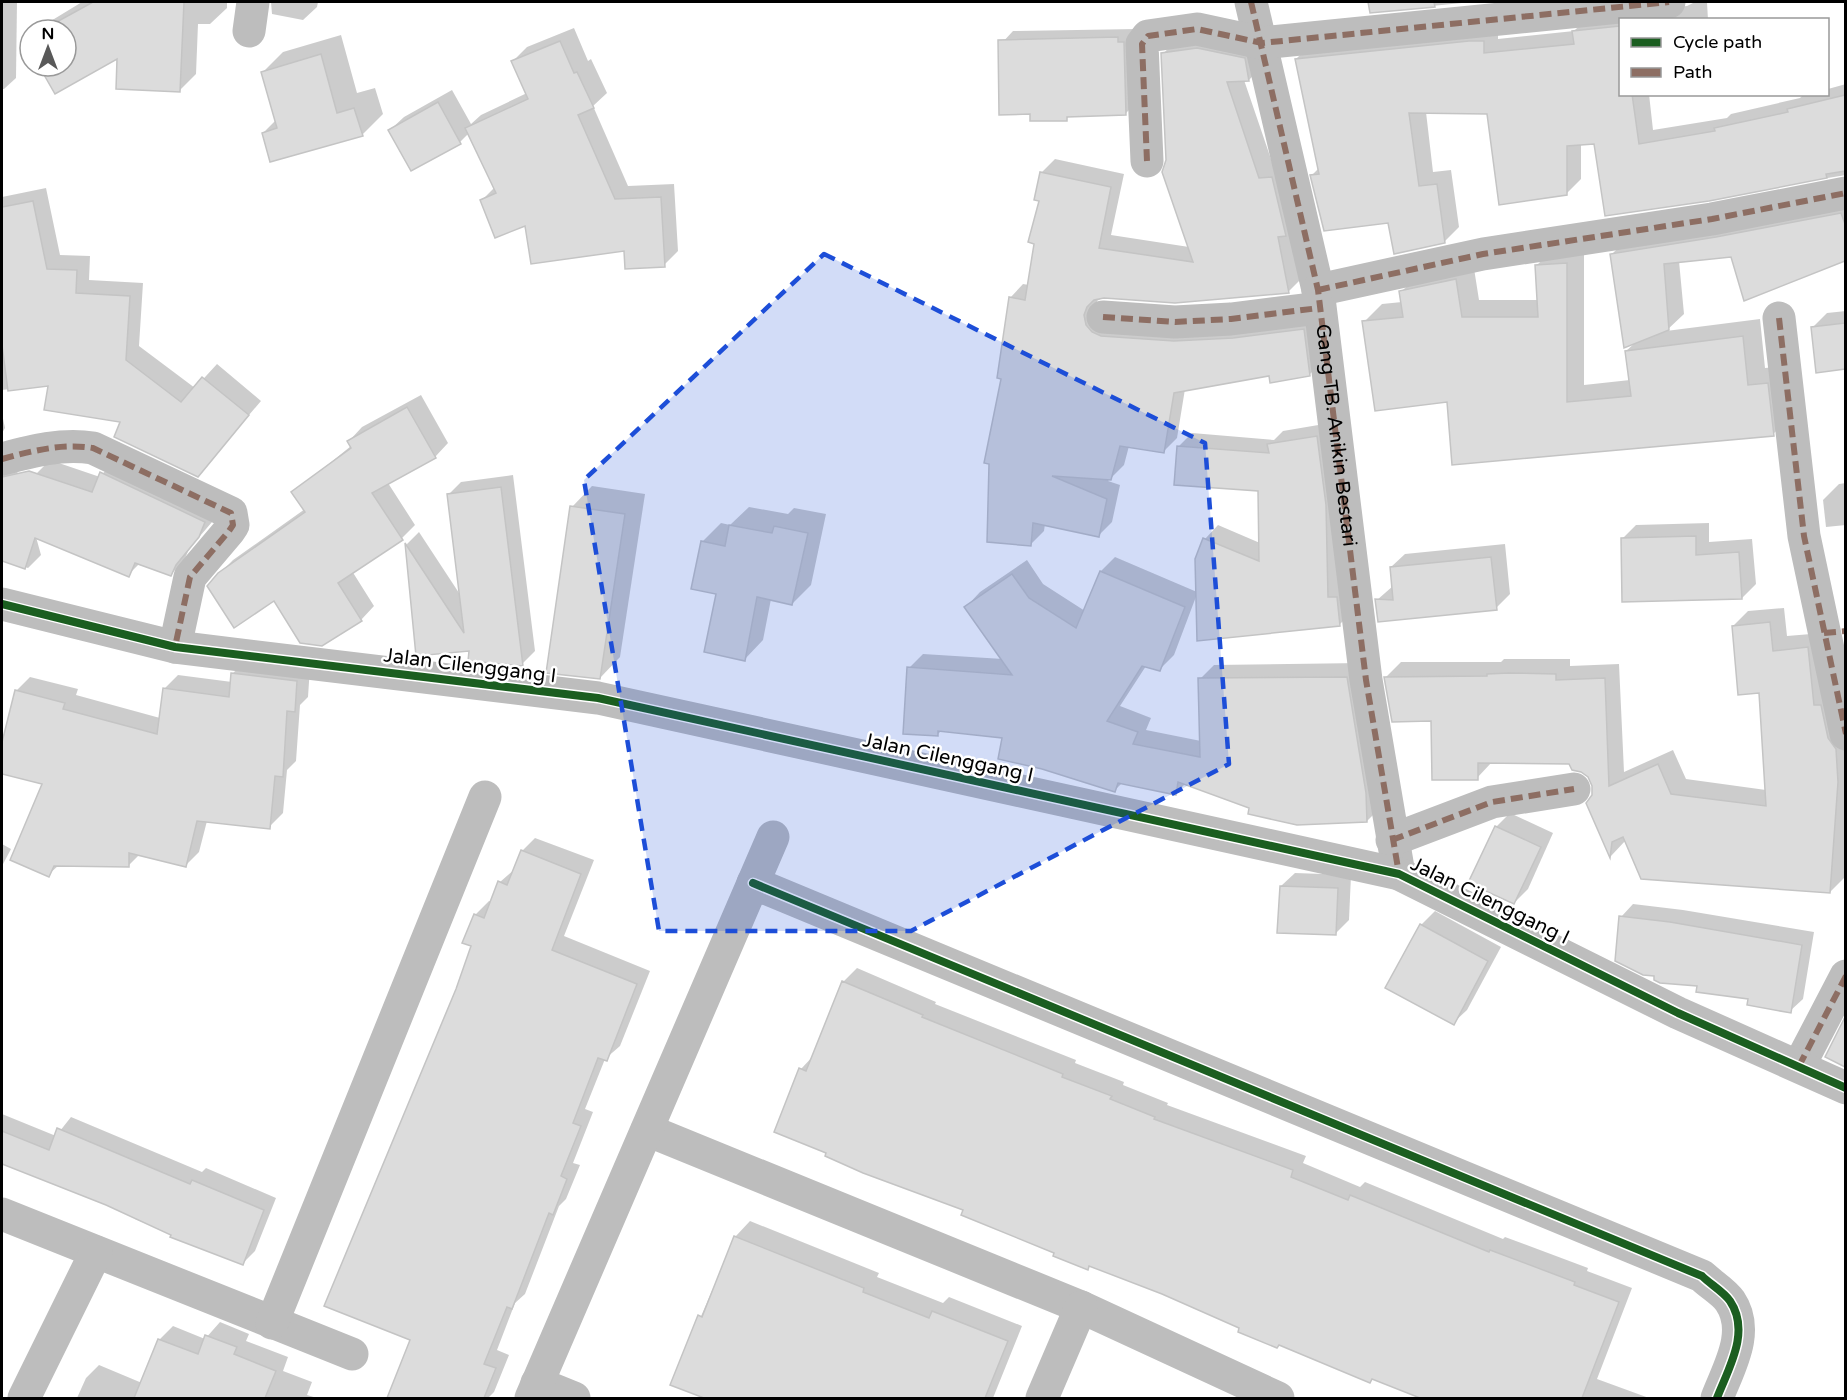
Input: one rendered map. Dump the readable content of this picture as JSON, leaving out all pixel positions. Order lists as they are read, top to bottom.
{
  "streets": {
    "street": ["Gang TB. Anikin Bestari", "Jalan Cilenggang I"]
  },
  "crossings": [
    ["Gang TB. Anikin Bestari", "Jalan Cilenggang I"]
  ],
  "legend": ["Cycle path", "Path"],
  "north": "top"
}
